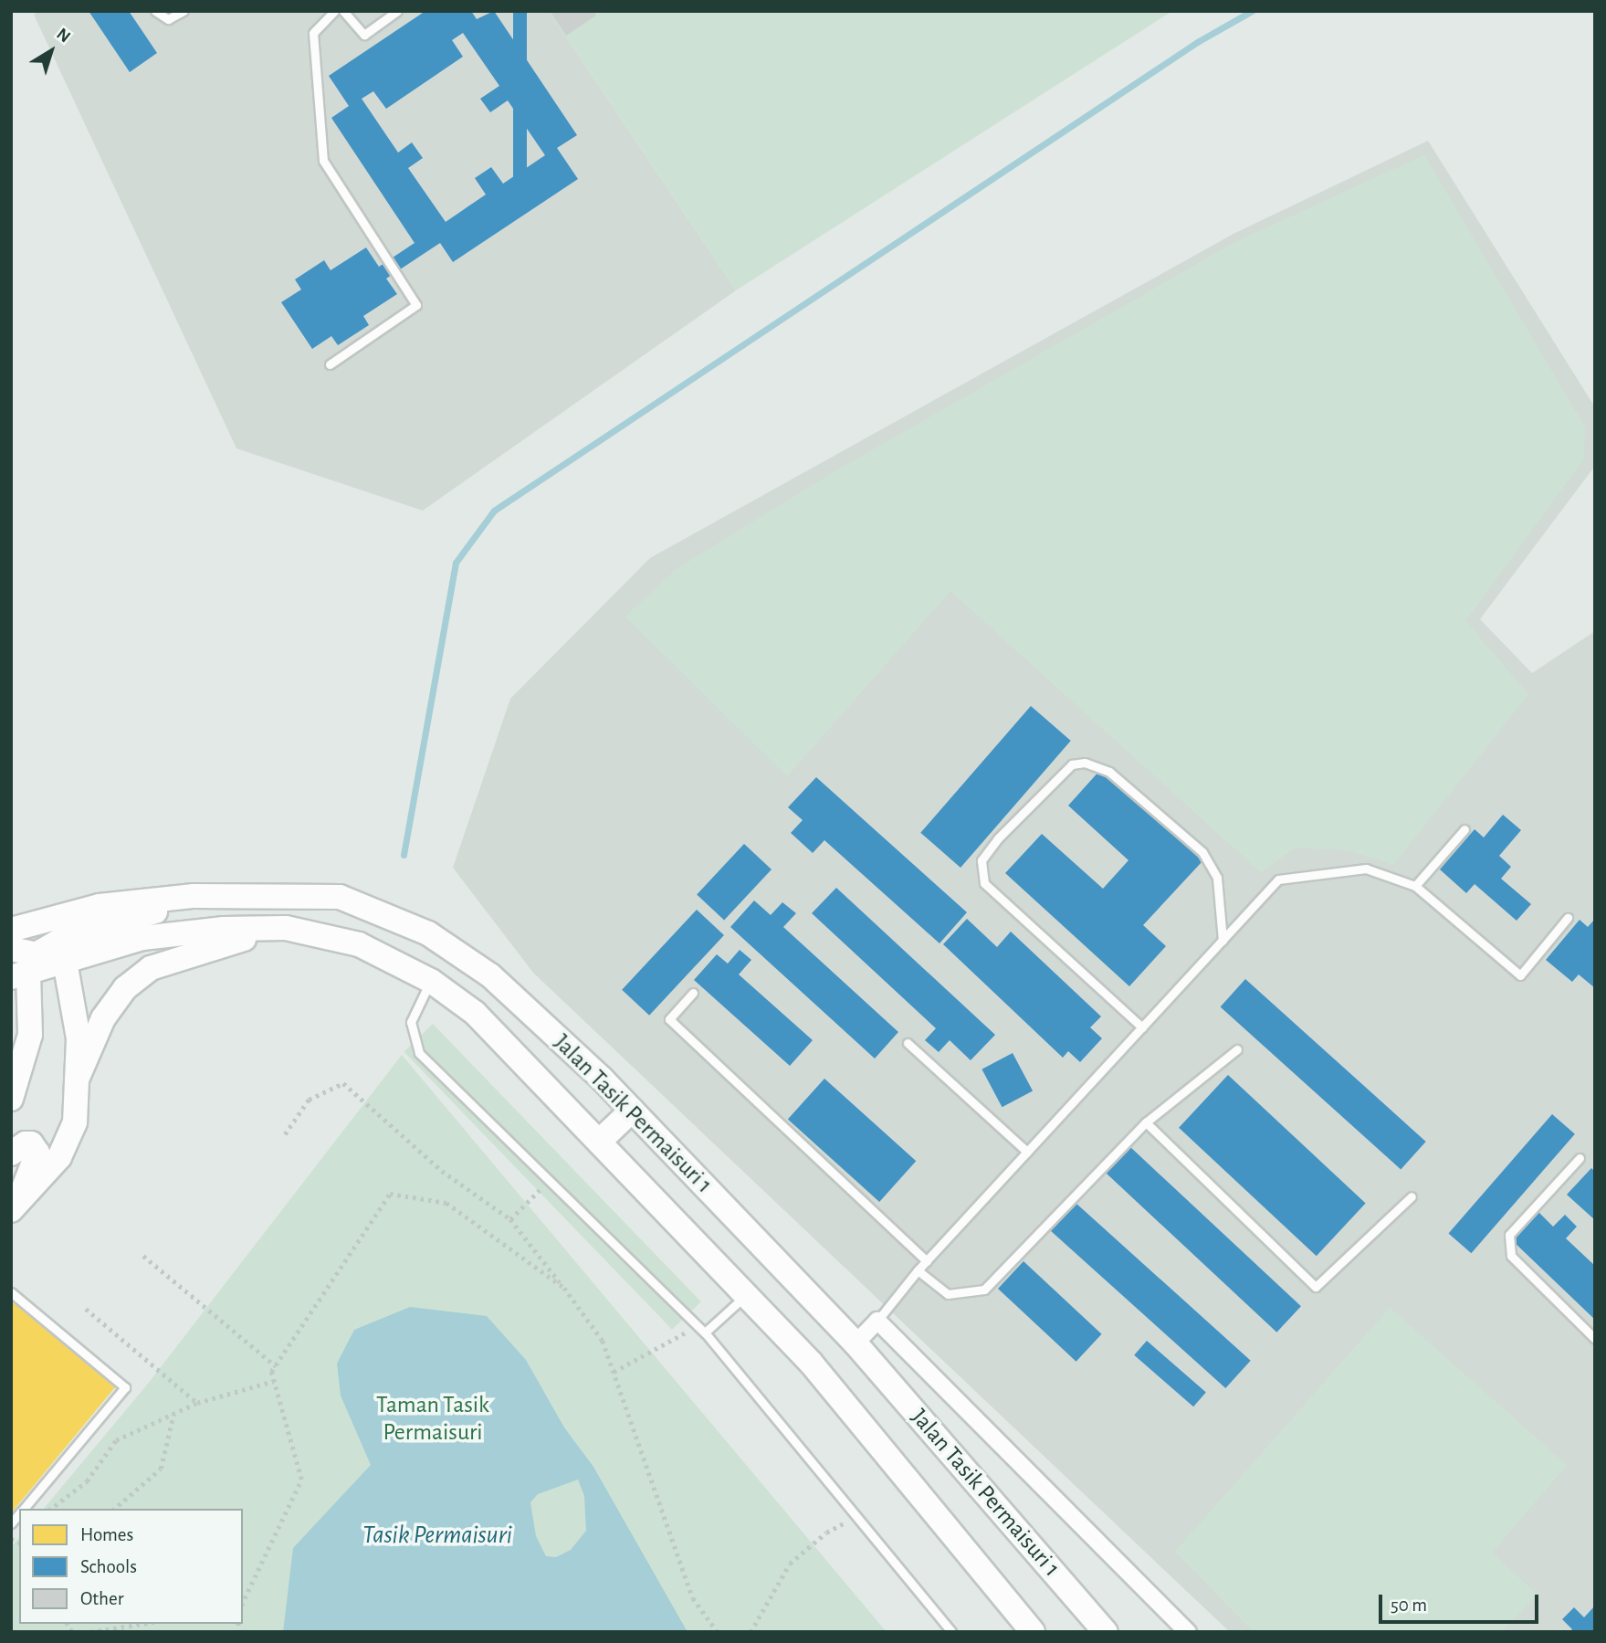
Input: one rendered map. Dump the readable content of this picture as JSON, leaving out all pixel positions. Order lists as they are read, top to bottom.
{
  "streets": {
    "main road": ["Jalan Tasik Permaisuri 1"]
  },
  "water": ["Tasik Permaisuri"],
  "parks": ["Taman Tasik Permaisuri"],
  "legend": ["Homes", "Schools", "Other"],
  "scale_bar": "50 m",
  "north": "top right"
}
